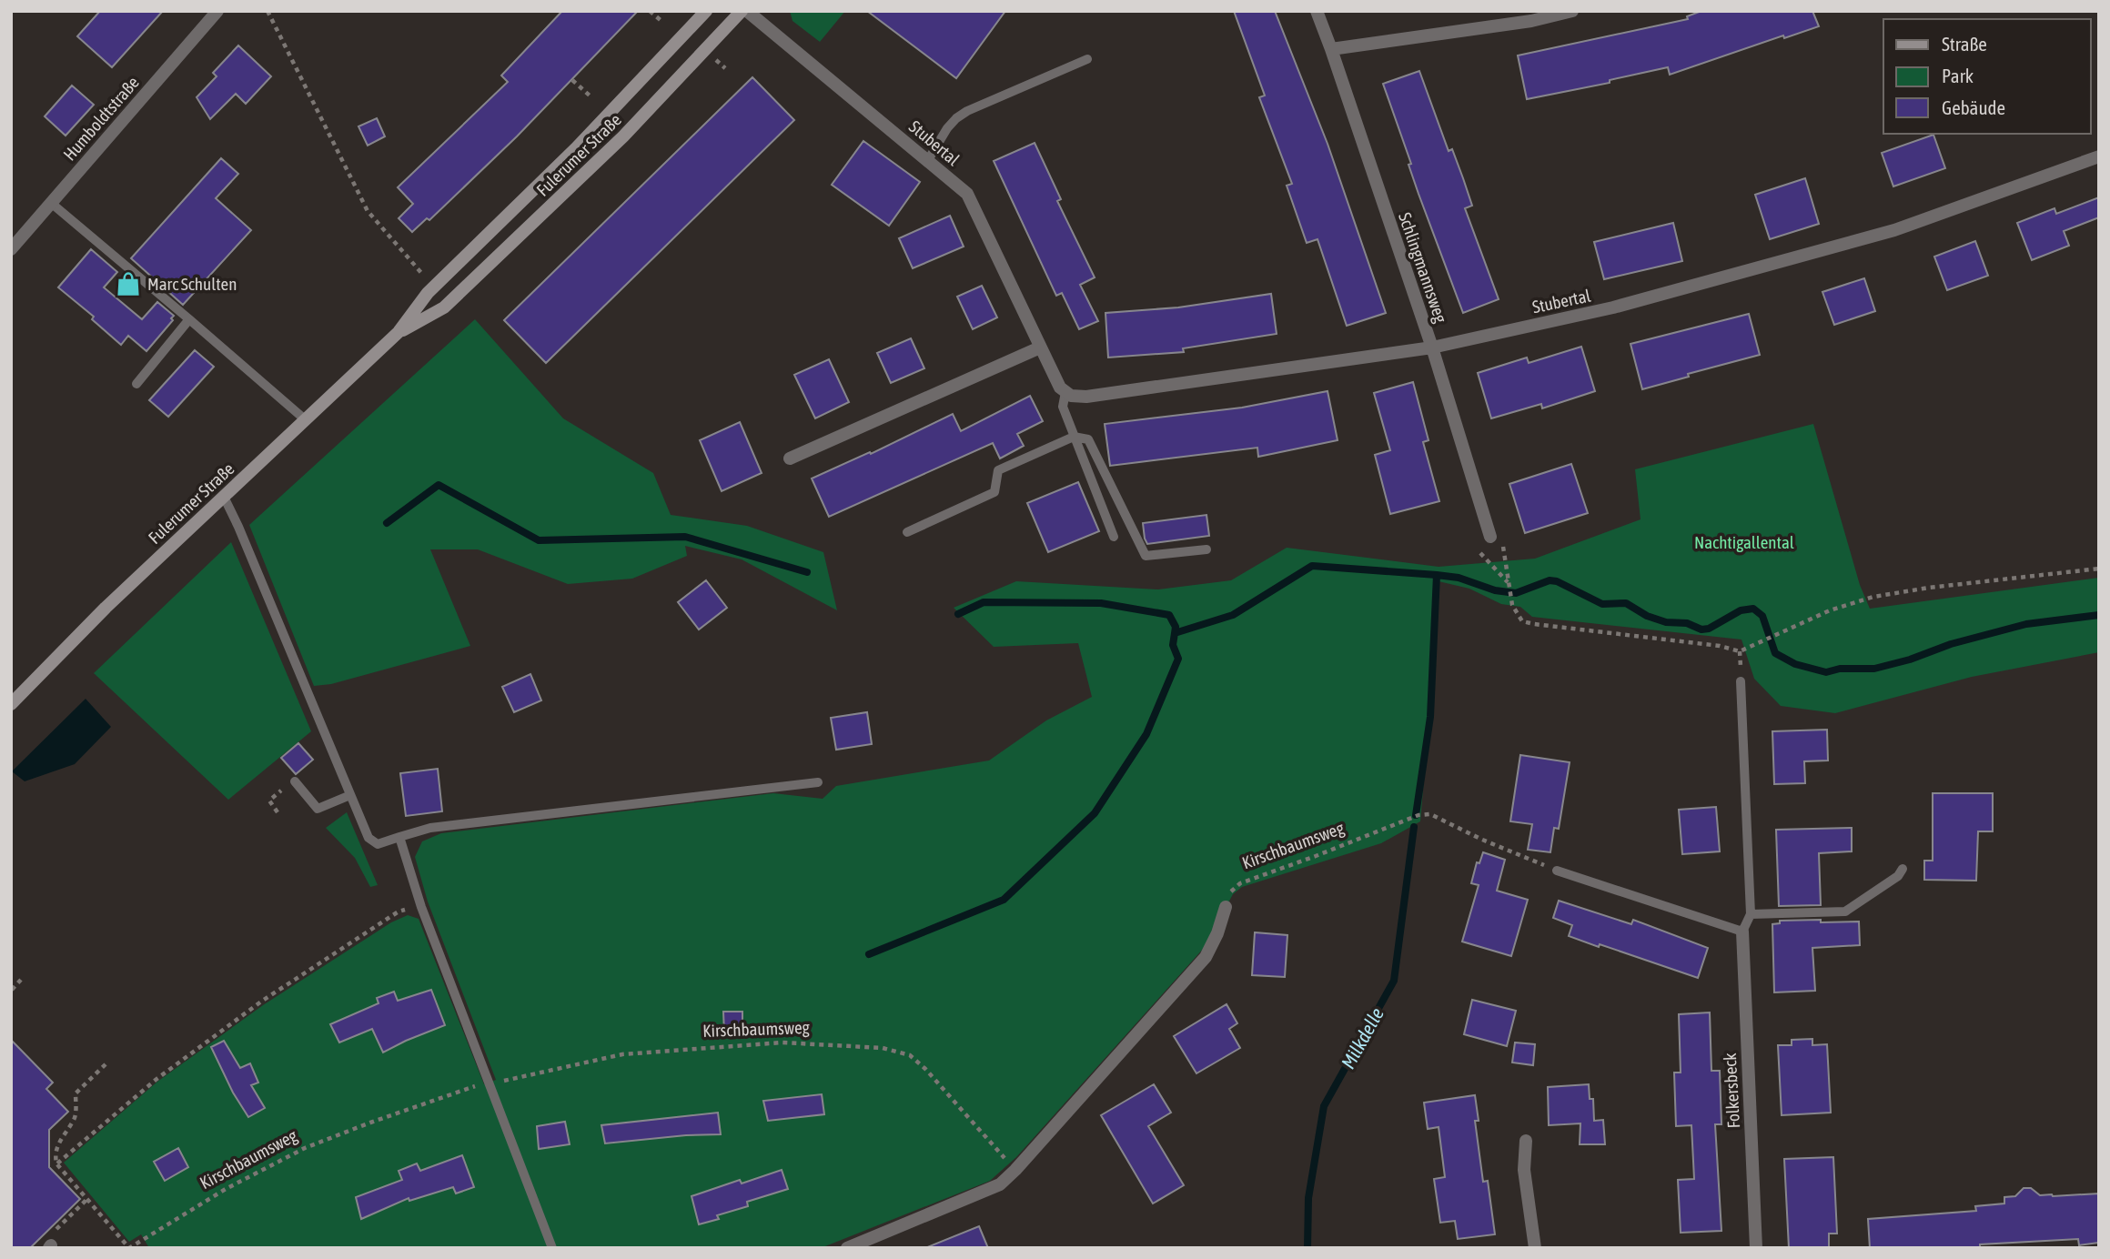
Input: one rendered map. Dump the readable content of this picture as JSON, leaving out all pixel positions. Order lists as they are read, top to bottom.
{
  "streets": {
    "main road": ["Fulerumer Straße"],
    "street": [
      "Humboldtstraße",
      "Stubertal",
      "Schlingmannsweg",
      "Folkersbeck"
    ],
    "path": ["Kirschbaumsweg"]
  },
  "crossings": [
    ["Stubertal", "Schlingmannsweg"]
  ],
  "water": ["Milkdelle"],
  "parks": ["Nachtigallental"],
  "places": {
    "shop": ["Marc Schulten"]
  },
  "legend": ["Straße", "Park", "Gebäude"]
}
